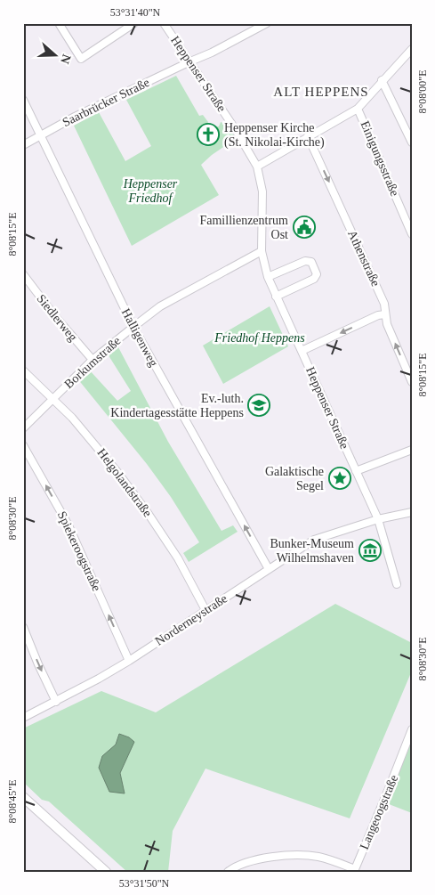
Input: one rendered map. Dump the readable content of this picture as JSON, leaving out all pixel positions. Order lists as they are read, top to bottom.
{
  "streets": {
    "street": [
      "Heppenser Straße",
      "Saarbrücker Straße",
      "Einigungsstraße",
      "Athenstraße",
      "Siedlerweg",
      "Halligenweg",
      "Borkumstraße",
      "Helgolandstraße",
      "Spiekeroogstraße",
      "Norderneystraße",
      "Langeoogstraße"
    ]
  },
  "crossings": [
    ["Heppenser Straße", "Saarbrücker Straße"],
    ["Heppenser Straße", "Borkumstraße"],
    ["Heppenser Straße", "Norderneystraße"],
    ["Saarbrücker Straße", "Halligenweg"],
    ["Siedlerweg", "Borkumstraße"],
    ["Halligenweg", "Borkumstraße"],
    ["Halligenweg", "Norderneystraße"],
    ["Borkumstraße", "Helgolandstraße"],
    ["Helgolandstraße", "Norderneystraße"],
    ["Spiekeroogstraße", "Norderneystraße"]
  ],
  "one_way": ["Halligenweg", "Spiekeroogstraße"],
  "districts": ["ALT HEPPENS"],
  "parks": ["Heppenser Friedhof", "Friedhof Heppens"],
  "places": {
    "church": ["Heppenser Kirche (St. Nikolai-Kirche)"],
    "public building": ["Famillienzentrum Ost"],
    "school or university": ["Ev.-luth. Kindertagesstätte Heppens"],
    "place": ["Galaktische Segel"],
    "museum": ["Bunker-Museum Wilhelmshaven"]
  },
  "north": "right",
  "coordinates": [
    "53°31'40\"N",
    "8°08'00\"E",
    "8°08'15\"E",
    "8°08'30\"E",
    "8°08'45\"E",
    "53°31'50\"N"
  ]
}
